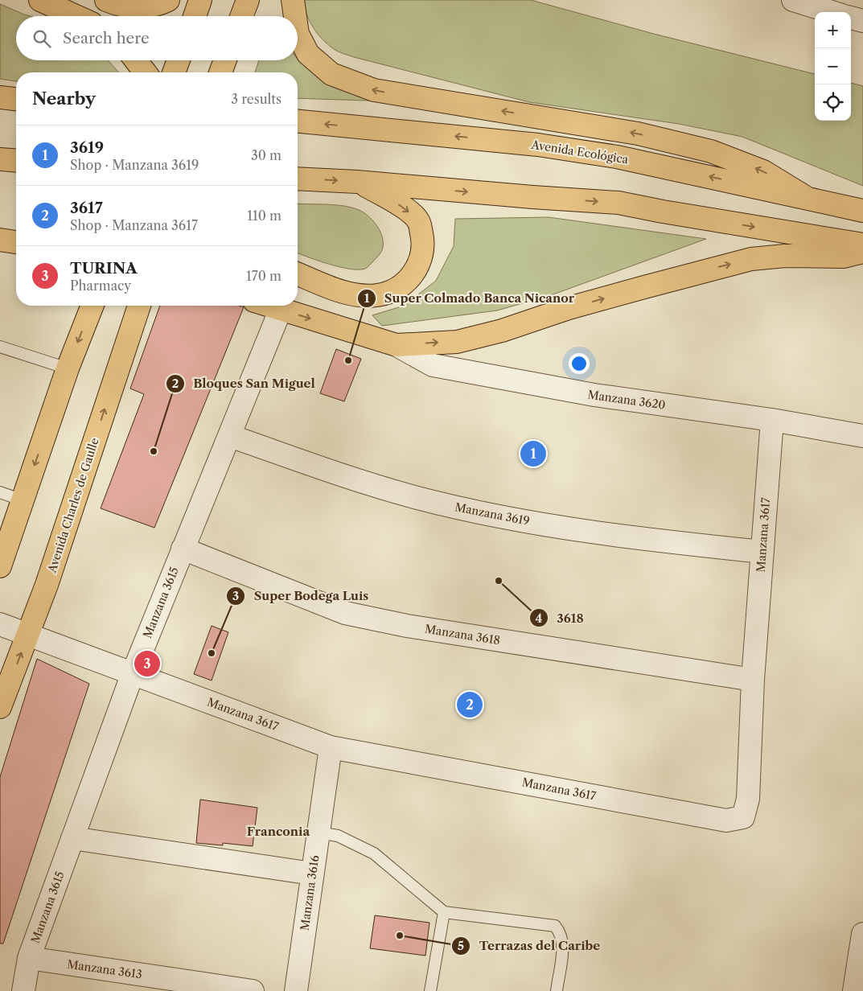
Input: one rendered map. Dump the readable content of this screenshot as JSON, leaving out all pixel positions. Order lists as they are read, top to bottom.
{
  "streets": {
    "main road": ["Avenida Ecológica", "Avenida Charles de Gaulle"],
    "street": [
      "Manzana 3620",
      "Manzana 3619",
      "Manzana 3617",
      "Manzana 3615",
      "Manzana 3618",
      "Manzana 3616",
      "Manzana 3613"
    ]
  },
  "crossings": [
    ["Manzana 3620", "Manzana 3617"],
    ["Avenida Charles de Gaulle", "Manzana 3617"],
    ["Manzana 3619", "Manzana 3617"],
    ["Manzana 3619", "Manzana 3615"],
    ["Manzana 3617", "Manzana 3615"],
    ["Manzana 3617", "Manzana 3618"],
    ["Manzana 3617", "Manzana 3616"],
    ["Manzana 3615", "Manzana 3618"],
    ["Manzana 3615", "Manzana 3613"]
  ],
  "districts": ["Franconia"],
  "places": [
    "Super Colmado Banca Nicanor",
    "Bloques San Miguel",
    "3618",
    "Super Bodega Luis",
    "Terrazas del Caribe"
  ],
  "page": {
    "map_buttons": ["+", "−"],
    "search": "Search here",
    "heading": ["Nearby", "3 results"],
    "list": [
      {
        "mark": "1",
        "name": "3619",
        "note": "Shop · Manzana 3619",
        "value": "30 m"
      },
      {
        "mark": "2",
        "name": "3617",
        "note": "Shop · Manzana 3617",
        "value": "110 m"
      },
      {
        "mark": "3",
        "name": "TURINA",
        "note": "Pharmacy",
        "value": "170 m"
      }
    ],
    "pins": ["1", "3", "2"]
  }
}
